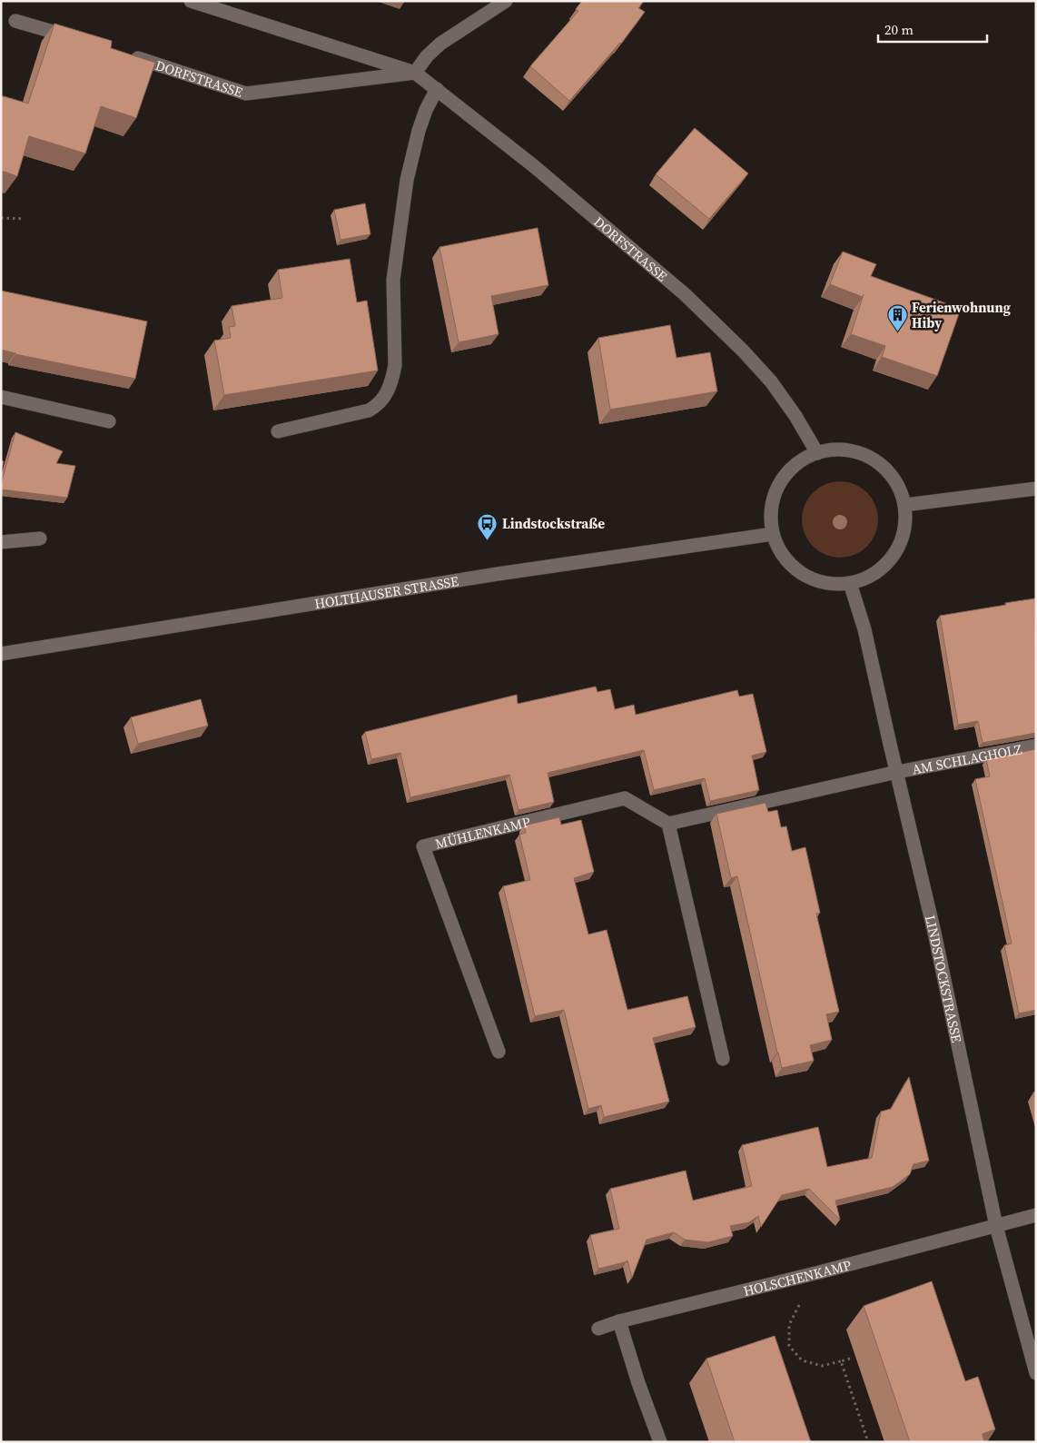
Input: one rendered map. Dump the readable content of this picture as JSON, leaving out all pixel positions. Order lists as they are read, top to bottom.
{
  "streets": {
    "street": [
      "DORFSTRASSE",
      "HOLTHAUSER STRASSE",
      "AM SCHLAGHOLZ",
      "MÜHLENKAMP",
      "LINDSTOCKSTRASSE",
      "HOLSCHENKAMP"
    ]
  },
  "crossings": [
    ["DORFSTRASSE", "HOLTHAUSER STRASSE"],
    ["DORFSTRASSE", "LINDSTOCKSTRASSE"],
    ["HOLTHAUSER STRASSE", "LINDSTOCKSTRASSE"],
    ["AM SCHLAGHOLZ", "LINDSTOCKSTRASSE"],
    ["LINDSTOCKSTRASSE", "HOLSCHENKAMP"]
  ],
  "places": {
    "building": ["Ferienwohnung Hiby"],
    "bus stop": ["Lindstockstraße"]
  },
  "scale_bar": "20 m"
}
